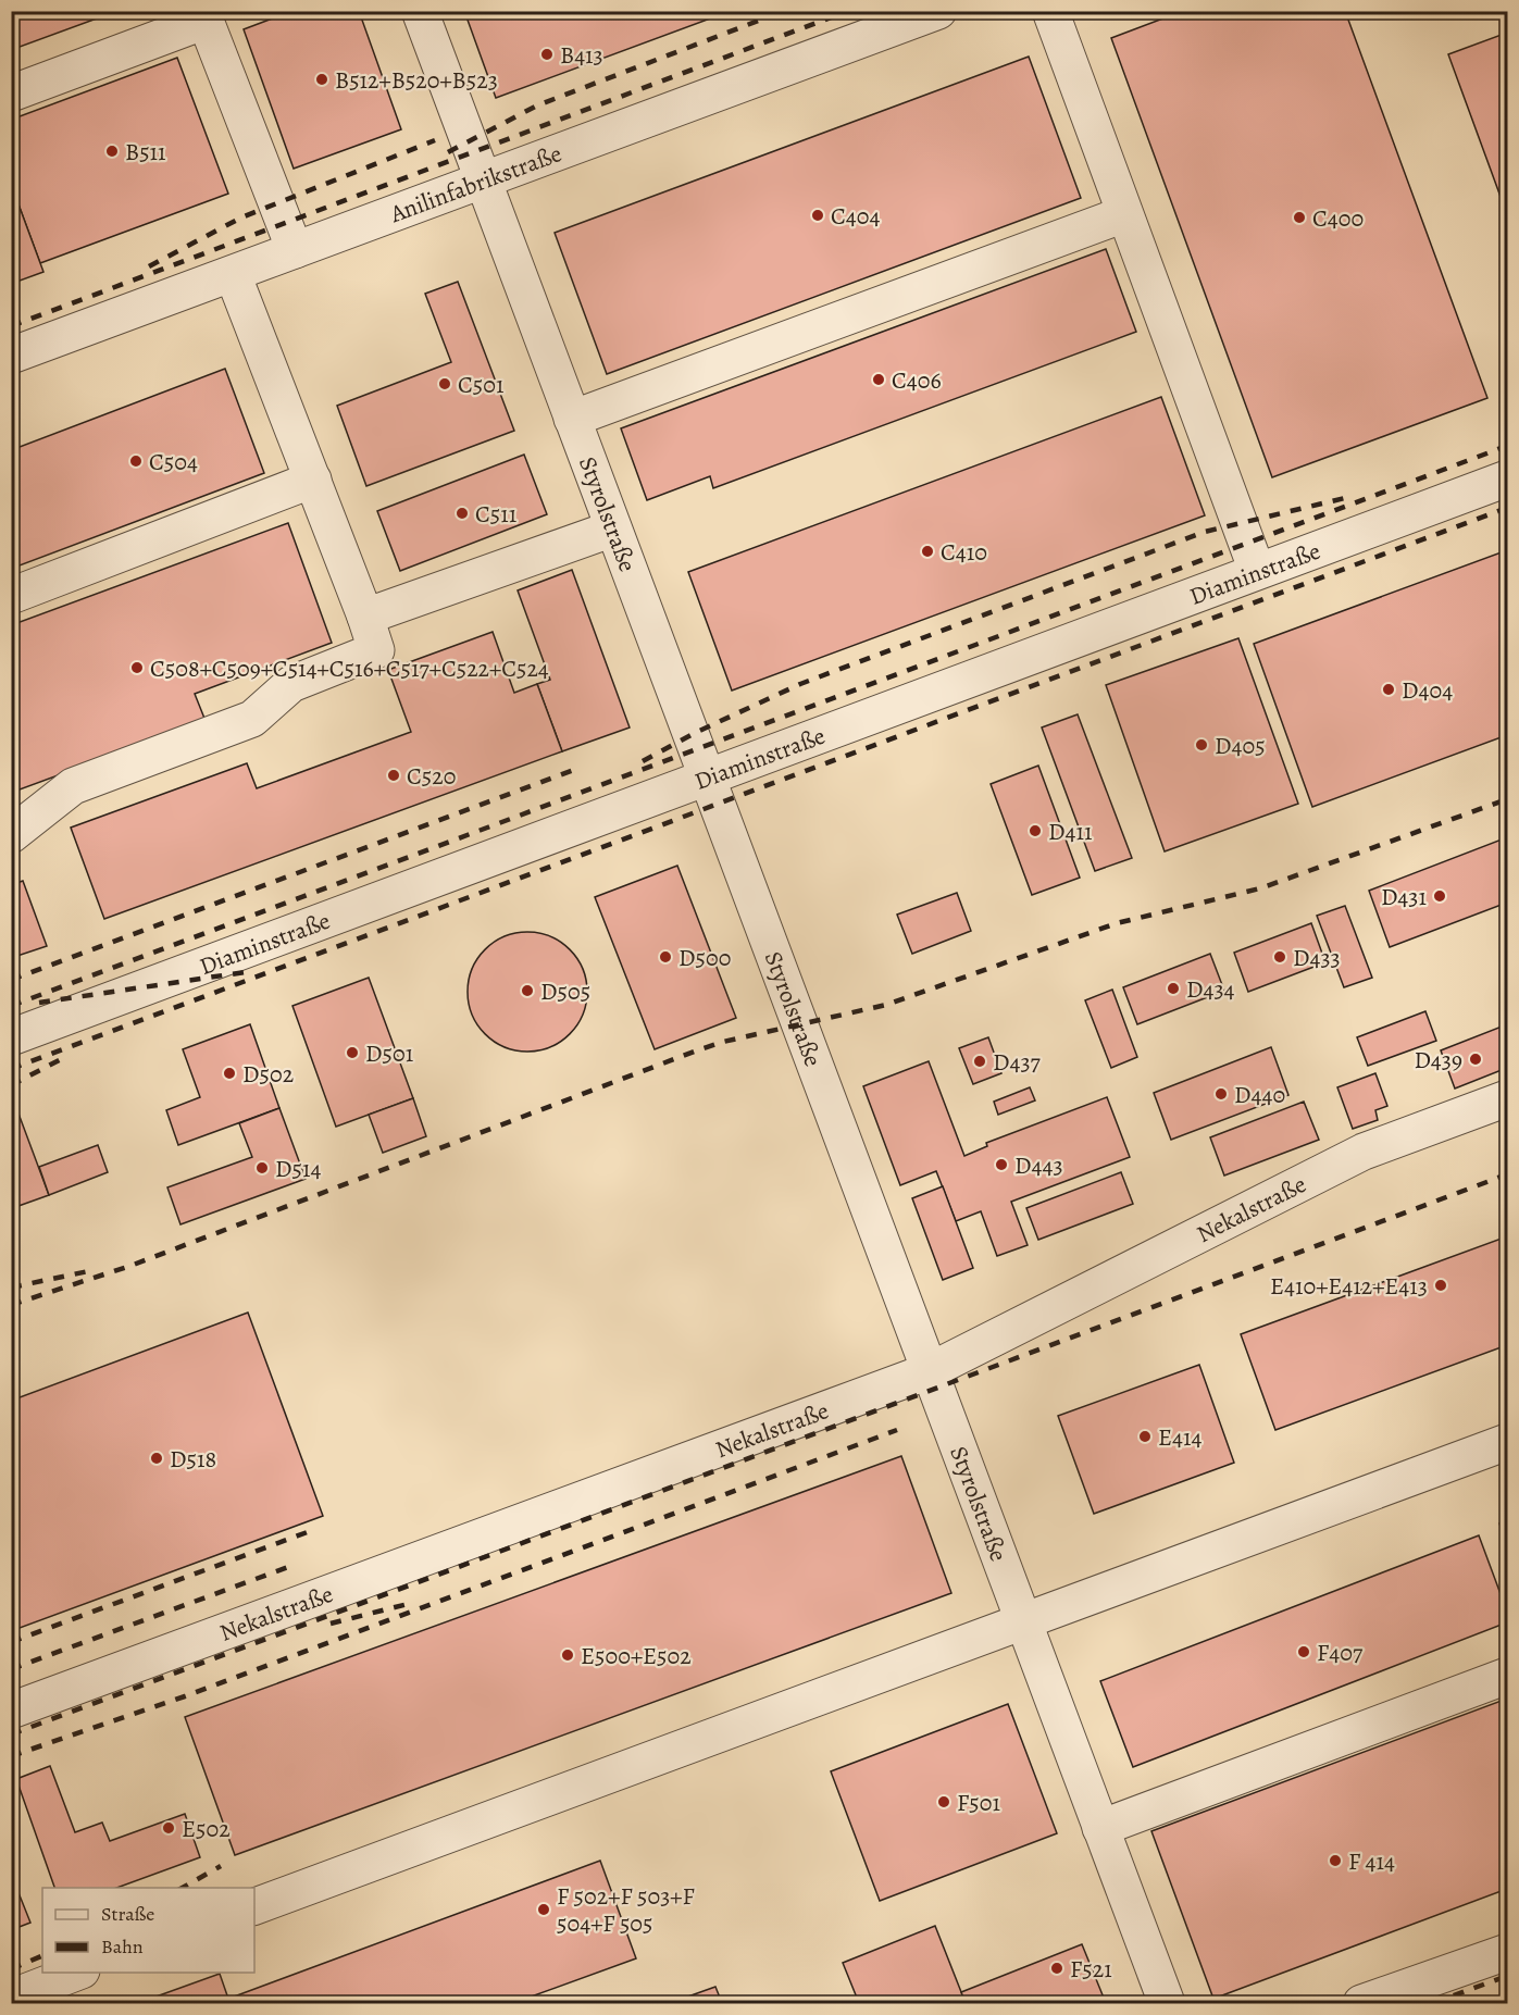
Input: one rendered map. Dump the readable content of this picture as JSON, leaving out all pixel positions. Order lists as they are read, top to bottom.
{
  "streets": {
    "street": [
      "Anilinfabrikstraße",
      "Styrolstraße",
      "Diaminstraße",
      "Nekalstraße"
    ]
  },
  "crossings": [
    ["Anilinfabrikstraße", "Styrolstraße"],
    ["Styrolstraße", "Diaminstraße"],
    ["Styrolstraße", "Nekalstraße"]
  ],
  "places": [
    "B413",
    "B512+B520+B523",
    "B511",
    "C404",
    "C400",
    "C406",
    "C501",
    "C504",
    "C511",
    "C410",
    "C508+C509+C514+C516+C517+C522+C524",
    "D404",
    "D405",
    "C520",
    "D411",
    "D431",
    "D500",
    "D433",
    "D434",
    "D505",
    "D501",
    "D439",
    "D437",
    "D502",
    "D440",
    "D443",
    "D514",
    "E410+E412+E413",
    "E414",
    "D518",
    "F407",
    "E500+E502",
    "F501",
    "E502",
    "F 414",
    "F 502+F 503+F 504+F 505",
    "F521"
  ],
  "legend": ["Straße", "Bahn"]
}
